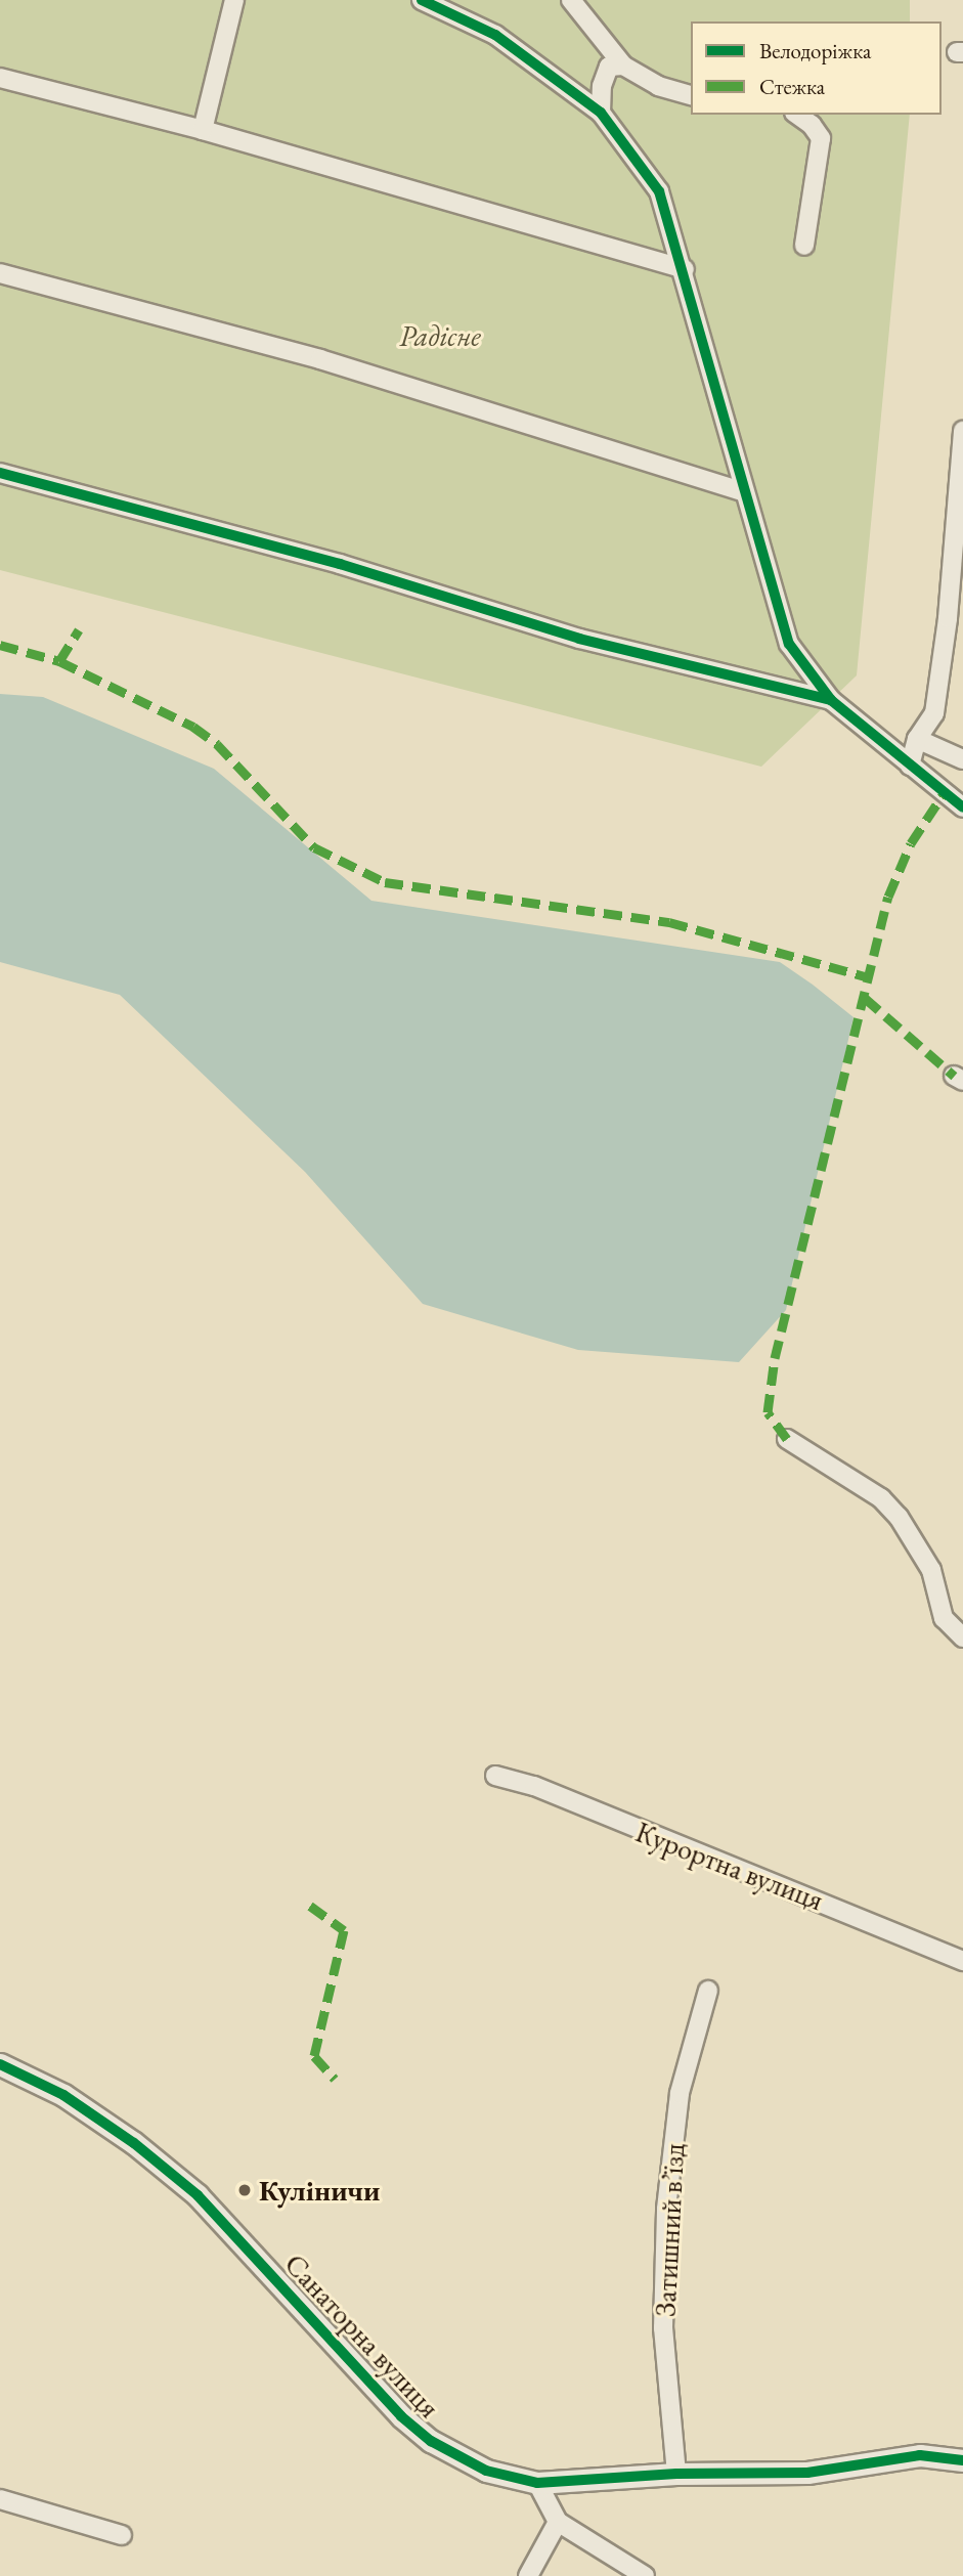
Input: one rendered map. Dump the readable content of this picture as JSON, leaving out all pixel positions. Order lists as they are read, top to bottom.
{
  "streets": {
    "street": ["Курортна вулиця", "Затишний в’їзд", "Санаторна вулиця"]
  },
  "crossings": [
    ["Затишний в’їзд", "Санаторна вулиця"]
  ],
  "parks": ["Радісне"],
  "places": ["Куліничи"],
  "legend": ["Велодоріжка", "Стежка"]
}
